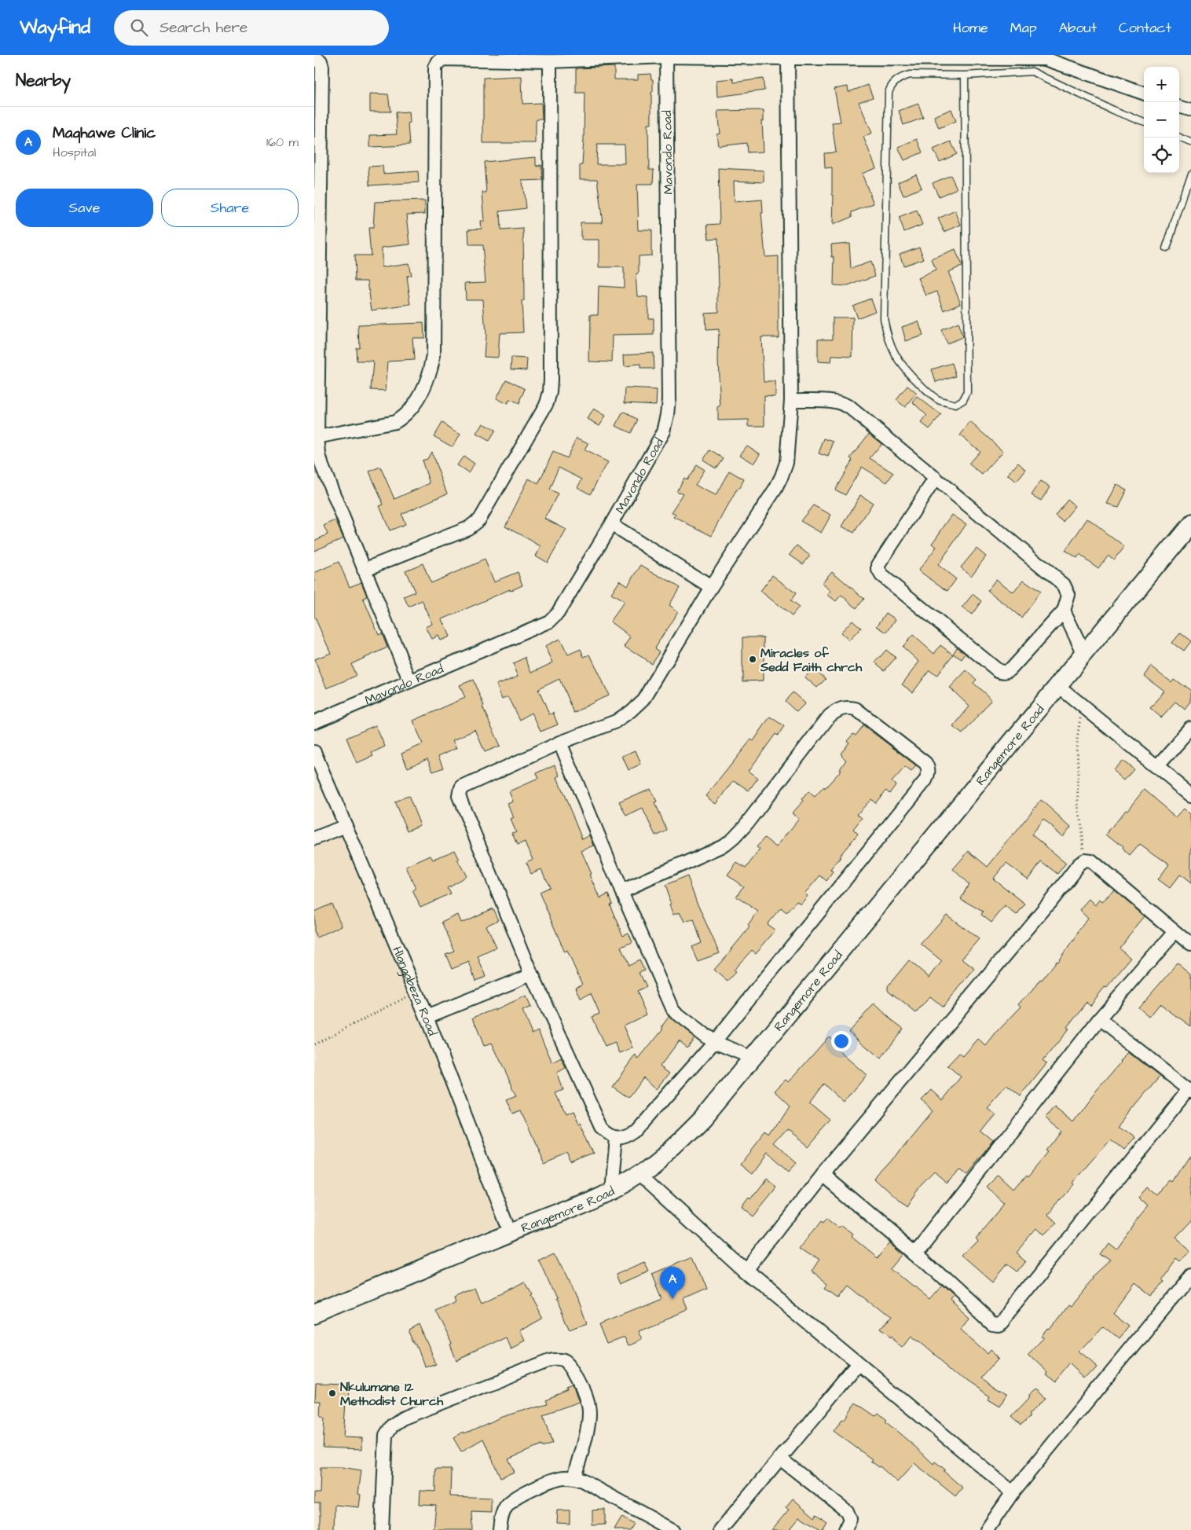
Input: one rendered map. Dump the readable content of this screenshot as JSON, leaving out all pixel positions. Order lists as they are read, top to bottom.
{
  "streets": {
    "street": ["Mavondo Road", "Rangemore Road", "Hlangabeza Road"]
  },
  "crossings": [
    ["Rangemore Road", "Hlangabeza Road"]
  ],
  "places": ["Miracles of Sedd Faith chrch", "Nkulumane 12 Methodist Church"],
  "page": {
    "header": "Wayfind",
    "search": "Search here",
    "nav": [
      "Home",
      "Map",
      "About",
      "Contact"
    ],
    "heading": "Nearby",
    "map_buttons": ["+", "−"],
    "list": [
      {
        "mark": "A",
        "name": "Maqhawe Clinic",
        "note": "Hospital",
        "value": "160 m"
      }
    ],
    "buttons": ["Save", "Share"],
    "pins": "A"
  }
}
